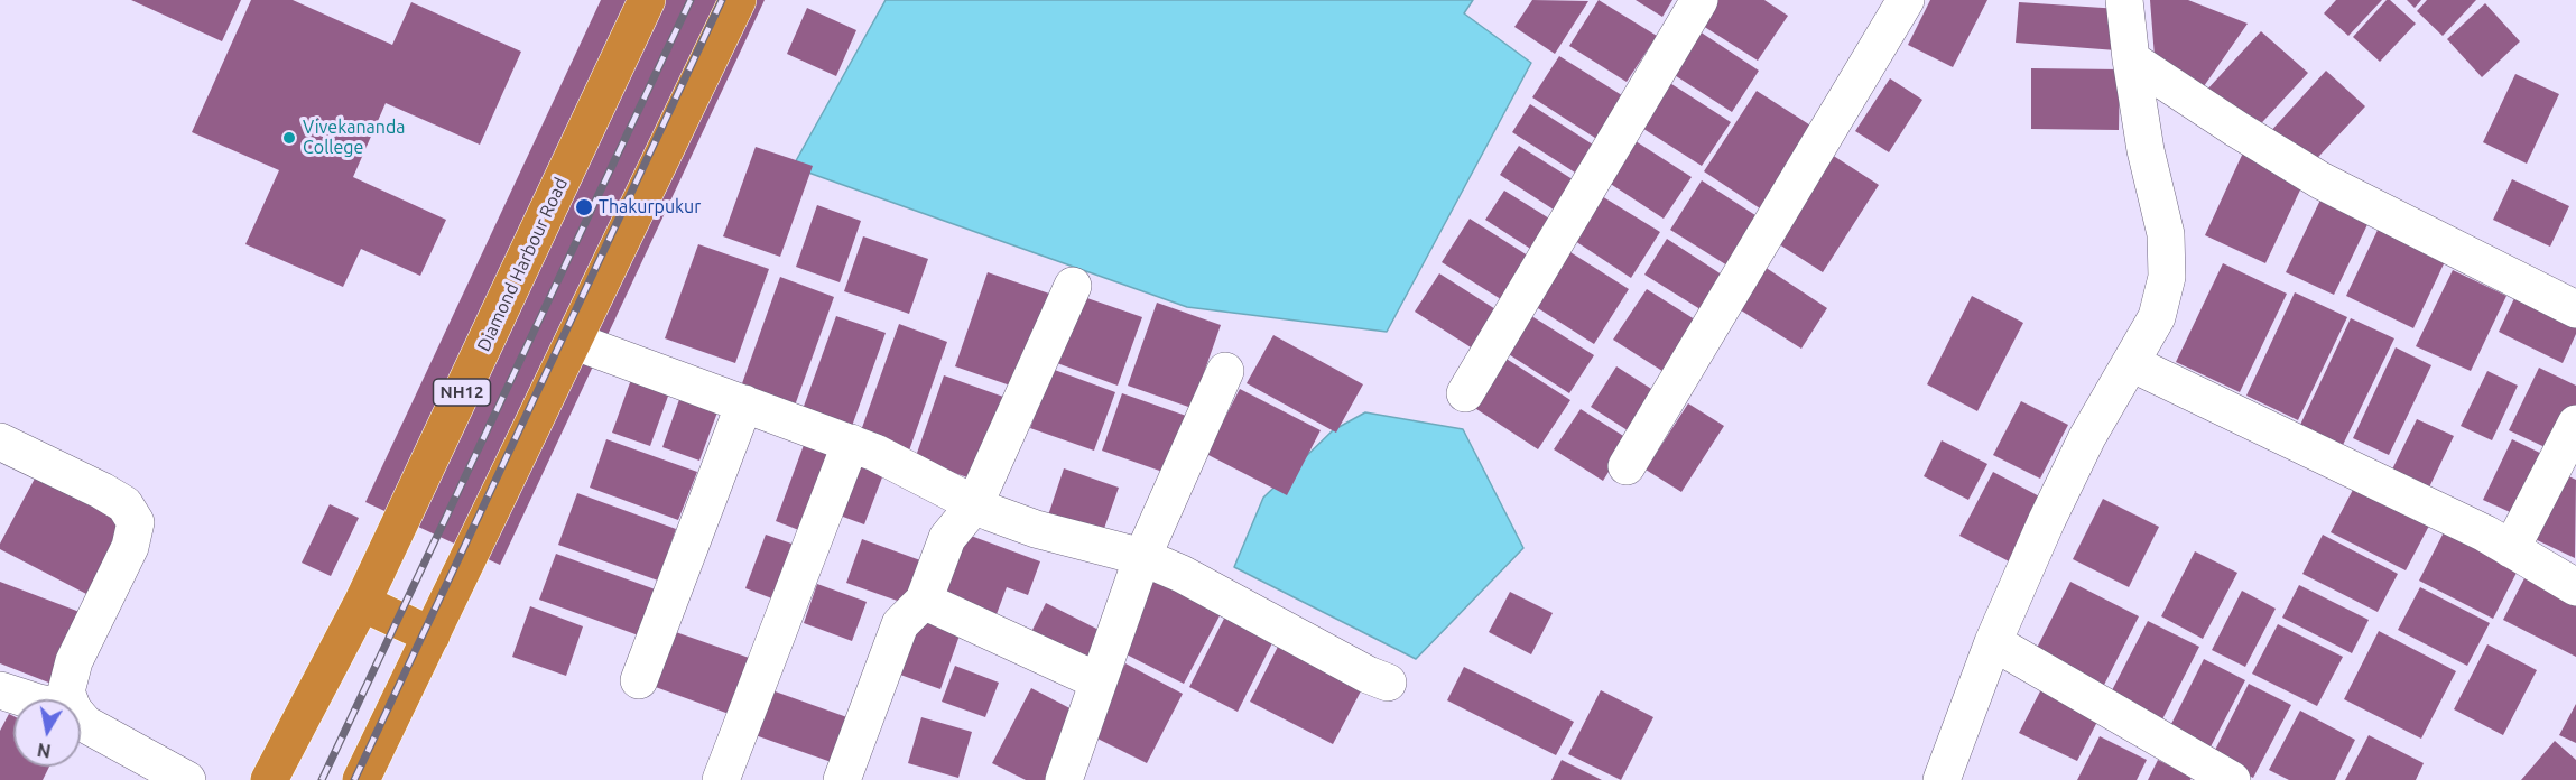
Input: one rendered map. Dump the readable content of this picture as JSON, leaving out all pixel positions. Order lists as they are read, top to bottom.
{
  "streets": {
    "highway": ["Diamond Harbour Road", "NH12"]
  },
  "places": ["Vivekananda College", "Thakurpukur"],
  "north": "bottom"
}
